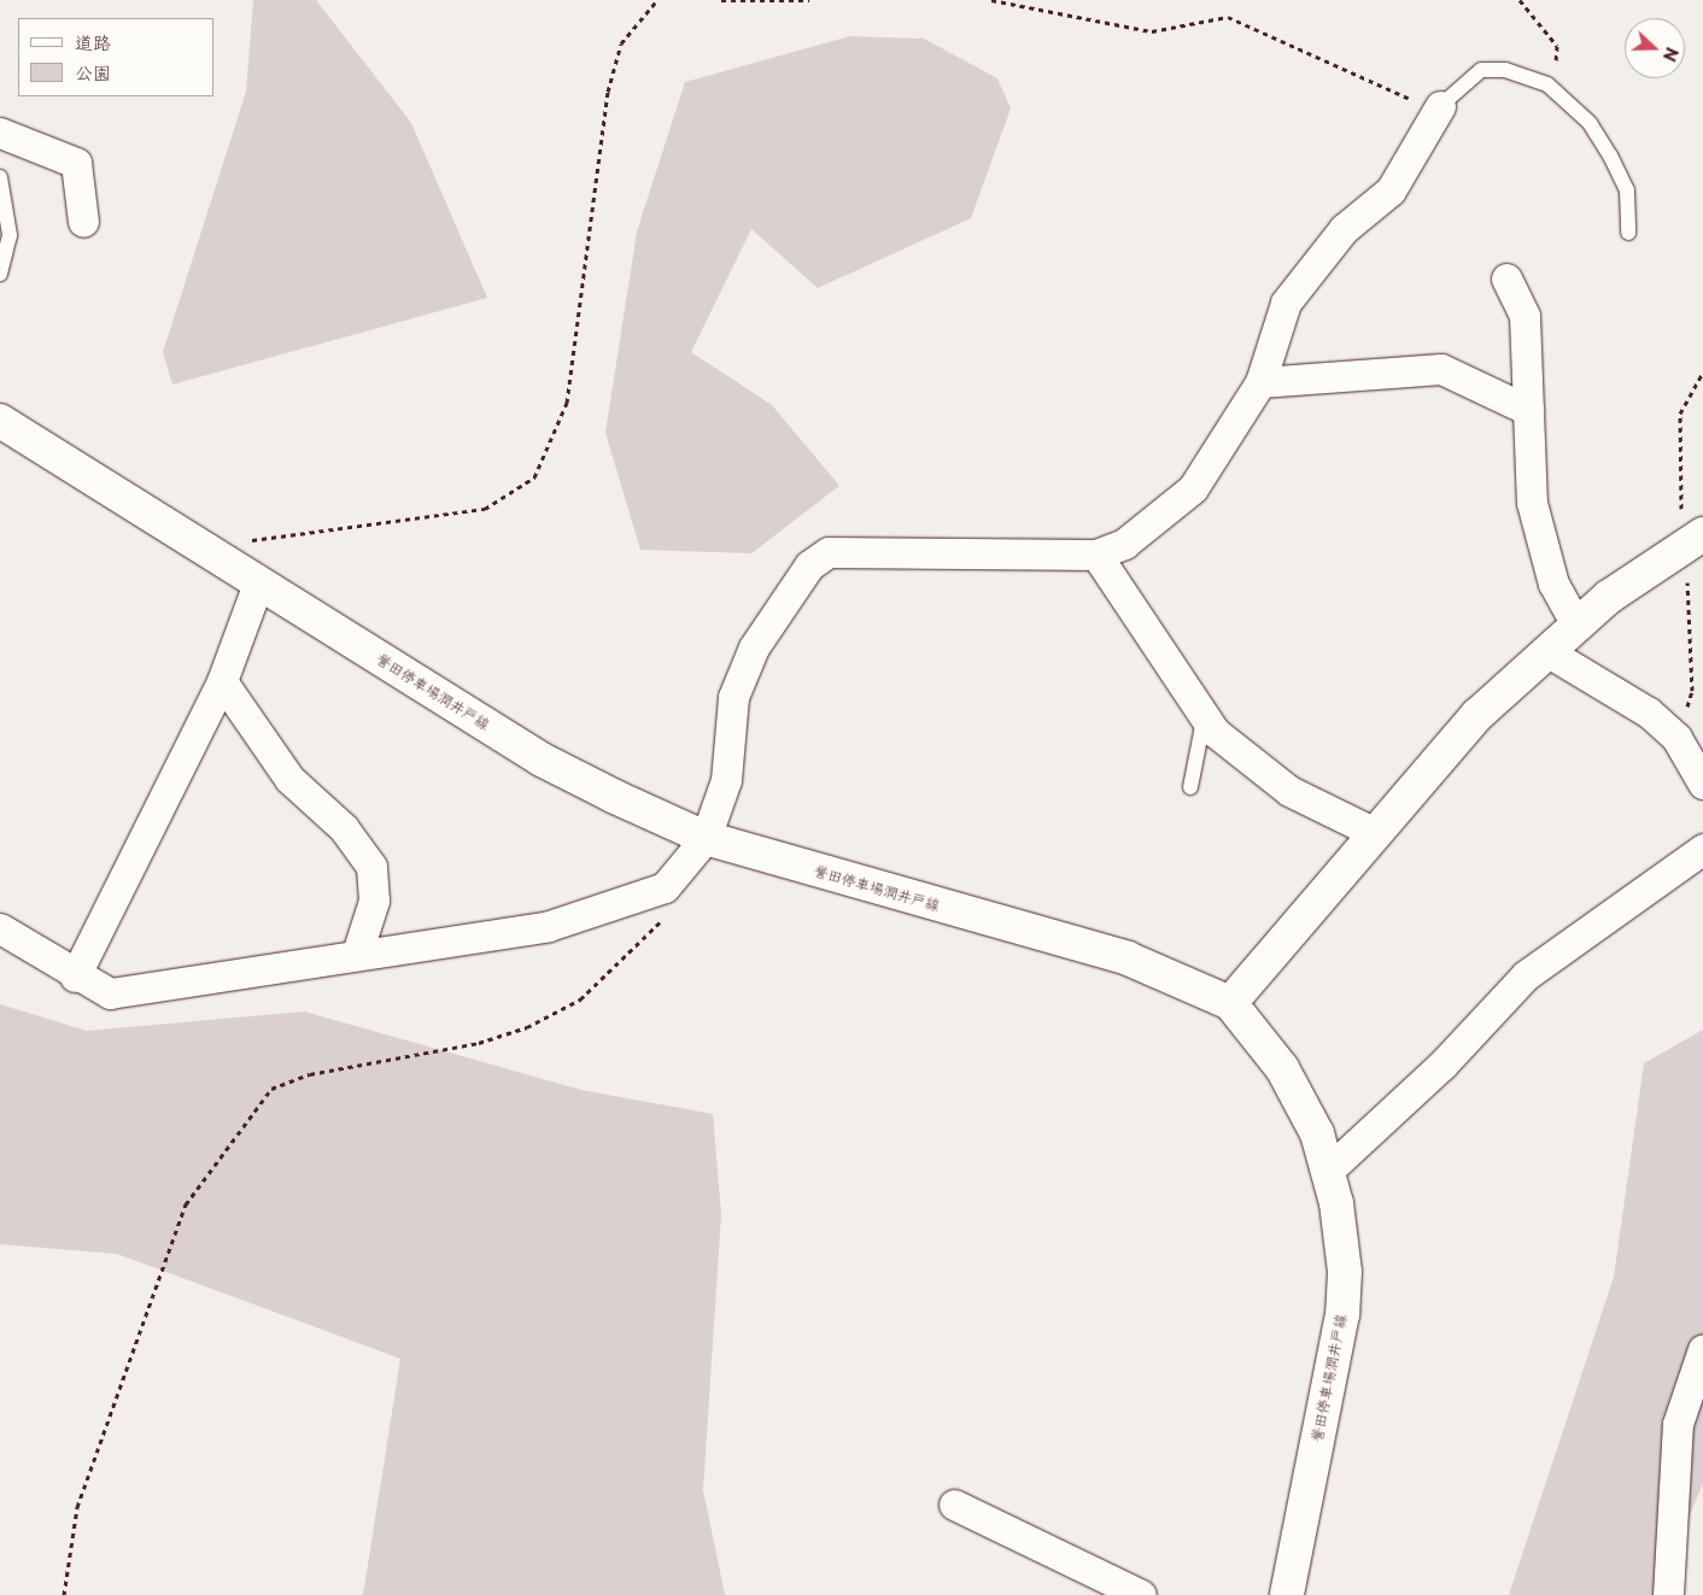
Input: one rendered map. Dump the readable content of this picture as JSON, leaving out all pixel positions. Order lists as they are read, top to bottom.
{
  "streets": {
    "main road": ["誉田停車場潤井戸線"]
  },
  "legend": ["道路", "公園"],
  "north": "right"
}
